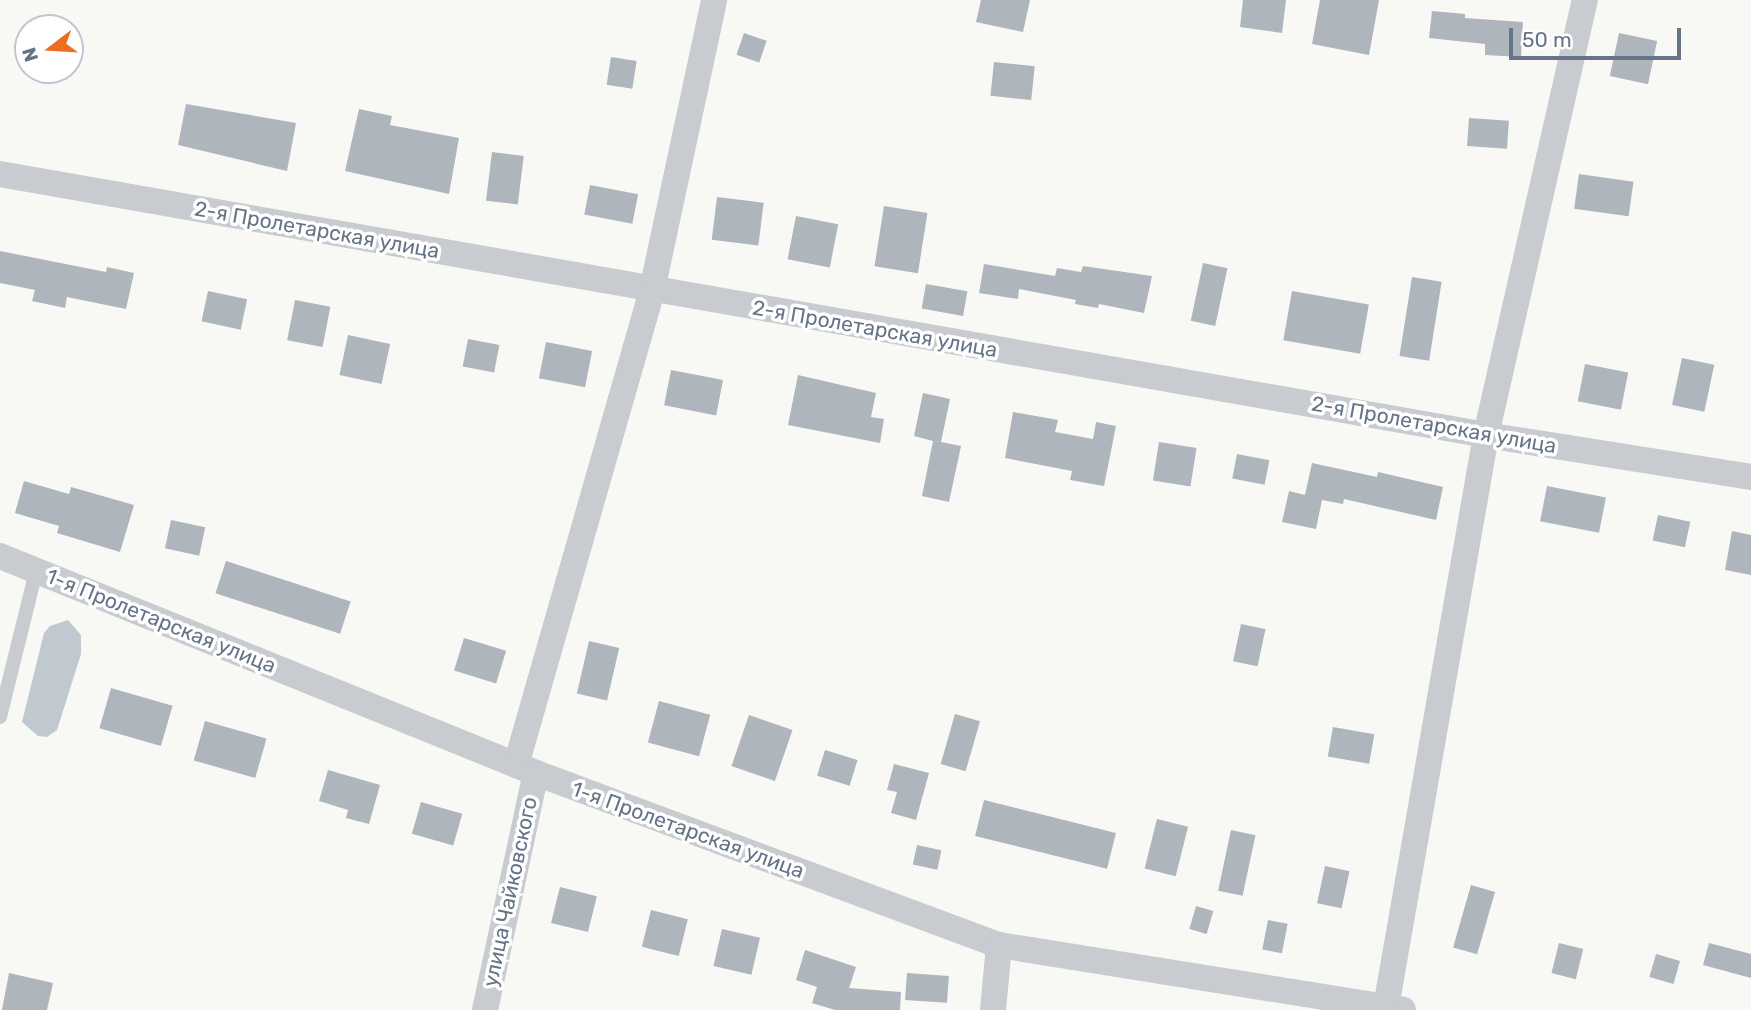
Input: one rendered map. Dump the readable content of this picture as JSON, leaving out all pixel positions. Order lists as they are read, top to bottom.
{
  "streets": {
    "street": ["2-я Пролетарская улица", "1-я Пролетарская улица", "улица Чайковского"]
  },
  "crossings": [
    ["2-я Пролетарская улица", "улица Чайковского"],
    ["1-я Пролетарская улица", "улица Чайковского"]
  ],
  "scale_bar": "50 m",
  "north": "left"
}
